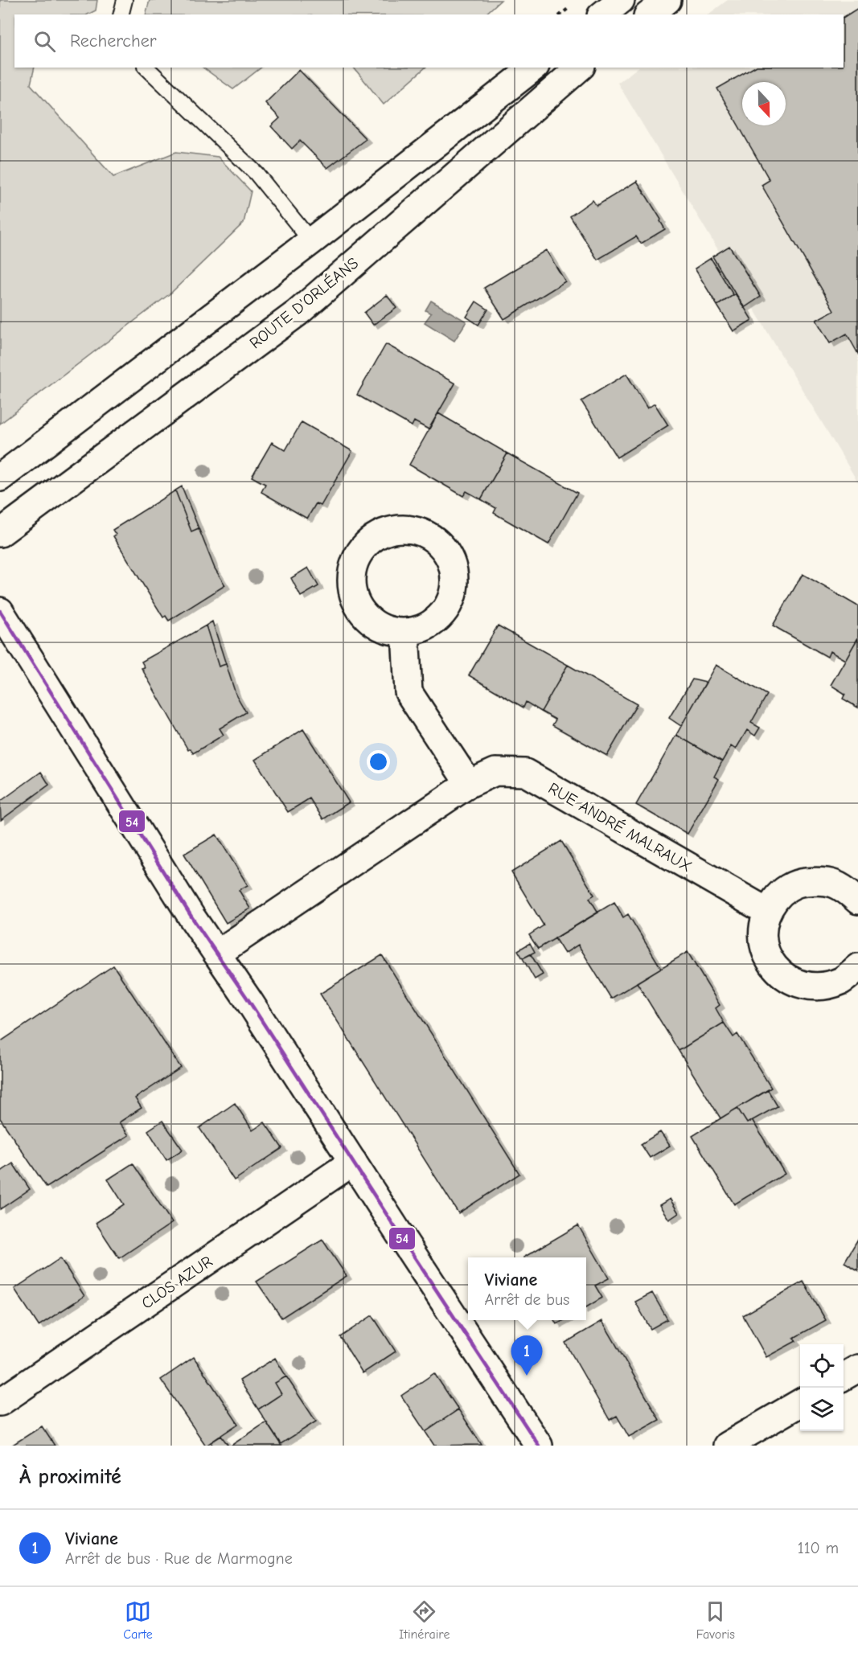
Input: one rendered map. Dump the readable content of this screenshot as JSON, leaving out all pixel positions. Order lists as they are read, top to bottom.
{
  "streets": {
    "street": ["ROUTE D'ORLÉANS", "RUE ANDRÉ MALRAUX", "CLOS AZUR"]
  },
  "lines": ["transit line 54"],
  "north": "bottom",
  "page": {
    "search": "Rechercher",
    "popup": ["Viviane", "Arrêt de bus"],
    "pins": "1",
    "heading": "À proximité",
    "list": [
      {
        "mark": "1",
        "name": "Viviane",
        "note": "Arrêt de bus · Rue de Marmogne",
        "value": "110 m"
      }
    ],
    "nav": ["Carte", "Itinéraire", "Favoris"]
  }
}
